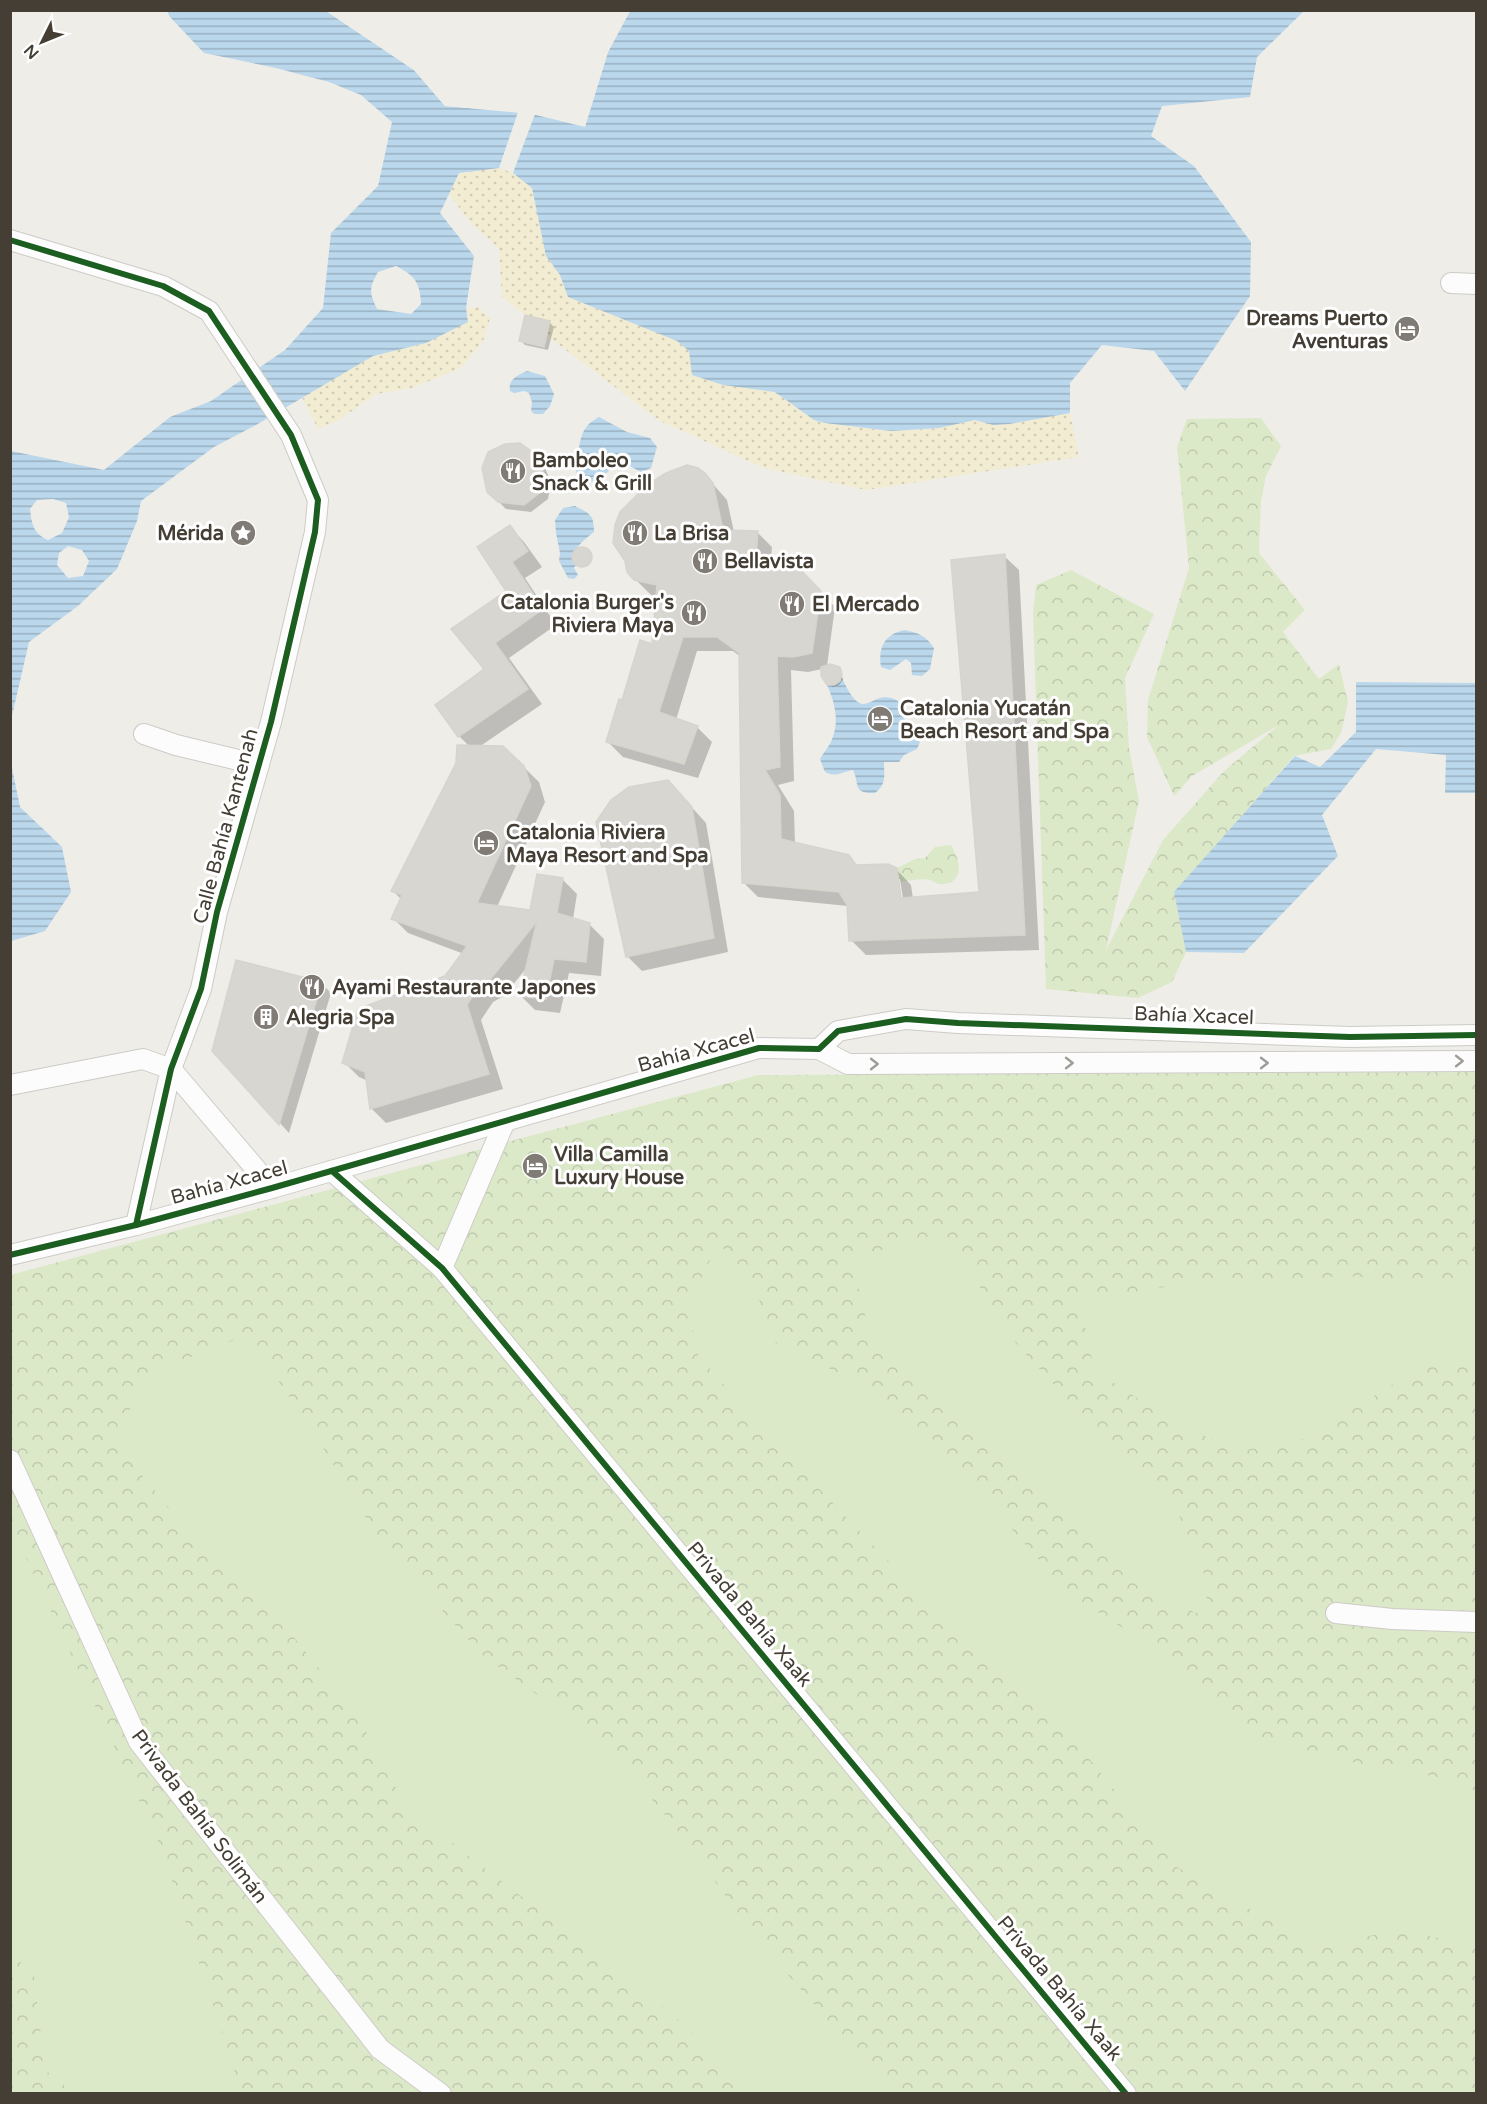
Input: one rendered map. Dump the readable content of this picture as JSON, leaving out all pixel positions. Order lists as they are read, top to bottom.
{
  "streets": {
    "street": [
      "Calle Bahía Kantenah",
      "Bahía Xcacel",
      "Privada Bahía Xaak",
      "Privada Bahía Solimán"
    ]
  },
  "crossings": [
    ["Calle Bahía Kantenah", "Bahía Xcacel"],
    ["Bahía Xcacel", "Privada Bahía Xaak"]
  ],
  "places": {
    "hotel": [
      "Dreams Puerto Aventuras",
      "Catalonia Yucatán Beach Resort and Spa",
      "Catalonia Riviera Maya Resort and Spa",
      "Villa Camilla Luxury House"
    ],
    "restaurant": [
      "Bamboleo Snack & Grill",
      "La Brisa",
      "Bellavista",
      "El Mercado",
      "Catalonia Burger's Riviera Maya",
      "Ayami Restaurante Japones"
    ],
    "place": ["Mérida"],
    "building": ["Alegria Spa"]
  },
  "north": "bottom left"
}
